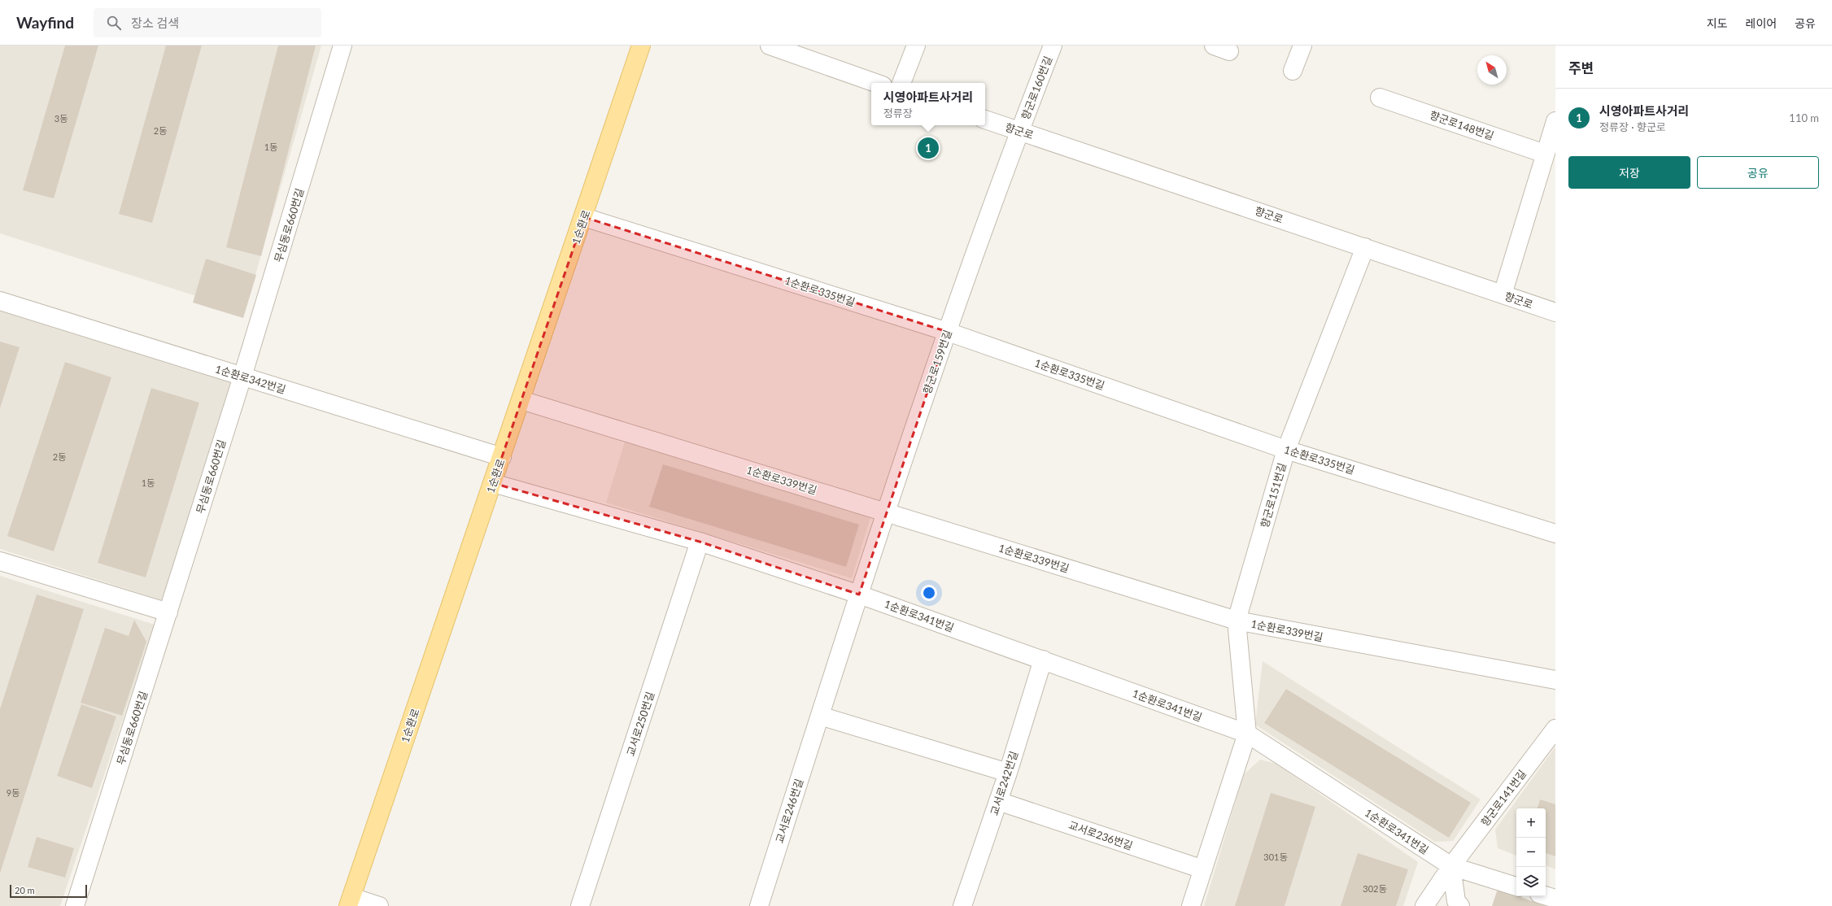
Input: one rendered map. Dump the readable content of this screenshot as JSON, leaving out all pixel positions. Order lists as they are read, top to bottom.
{
  "streets": {
    "main road": ["1순환로"],
    "street": [
      "향군로160번길",
      "향군로148번길",
      "향군로",
      "무심동로660번길",
      "1순환로335번길",
      "향군로159번길",
      "1순환로342번길",
      "1순환로339번길",
      "향군로151번길",
      "1순환로341번길",
      "교서로250번길",
      "교서로242번길",
      "향군로141번길",
      "교서로246번길",
      "교서로236번길"
    ]
  },
  "crossings": [
    ["향군로160번길", "향군로"],
    ["향군로160번길", "향군로159번길"],
    ["향군로", "향군로159번길"],
    ["향군로", "향군로151번길"],
    ["무심동로660번길", "1순환로342번길"],
    ["1순환로", "1순환로335번길"],
    ["1순환로", "1순환로342번길"],
    ["1순환로", "1순환로339번길"],
    ["1순환로", "1순환로341번길"],
    ["1순환로335번길", "향군로159번길"],
    ["1순환로335번길", "향군로151번길"],
    ["향군로159번길", "1순환로339번길"],
    ["향군로159번길", "1순환로341번길"],
    ["향군로159번길", "교서로246번길"],
    ["1순환로339번길", "향군로151번길"],
    ["향군로151번길", "1순환로341번길"],
    ["1순환로341번길", "교서로250번길"],
    ["1순환로341번길", "교서로242번길"],
    ["1순환로341번길", "향군로141번길"],
    ["1순환로341번길", "교서로246번길"],
    ["교서로242번길", "교서로236번길"]
  ],
  "house_numbers": [
    "3동",
    "2동",
    "1동",
    "2동",
    "1동",
    "9동",
    "301동",
    "302동"
  ],
  "scale_bar": "20 m",
  "north": "top left",
  "page": {
    "header": "Wayfind",
    "search": "장소 검색",
    "nav": ["지도", "레이어", "공유"],
    "heading": "주변",
    "popup": ["시영아파트사거리", "정류장"],
    "list": [
      {
        "mark": "1",
        "name": "시영아파트사거리",
        "note": "정류장 · 향군로",
        "value": "110 m"
      }
    ],
    "pins": "1",
    "buttons": ["저장", "공유"],
    "map_buttons": ["+", "−"],
    "scale": "20 m"
  }
}
